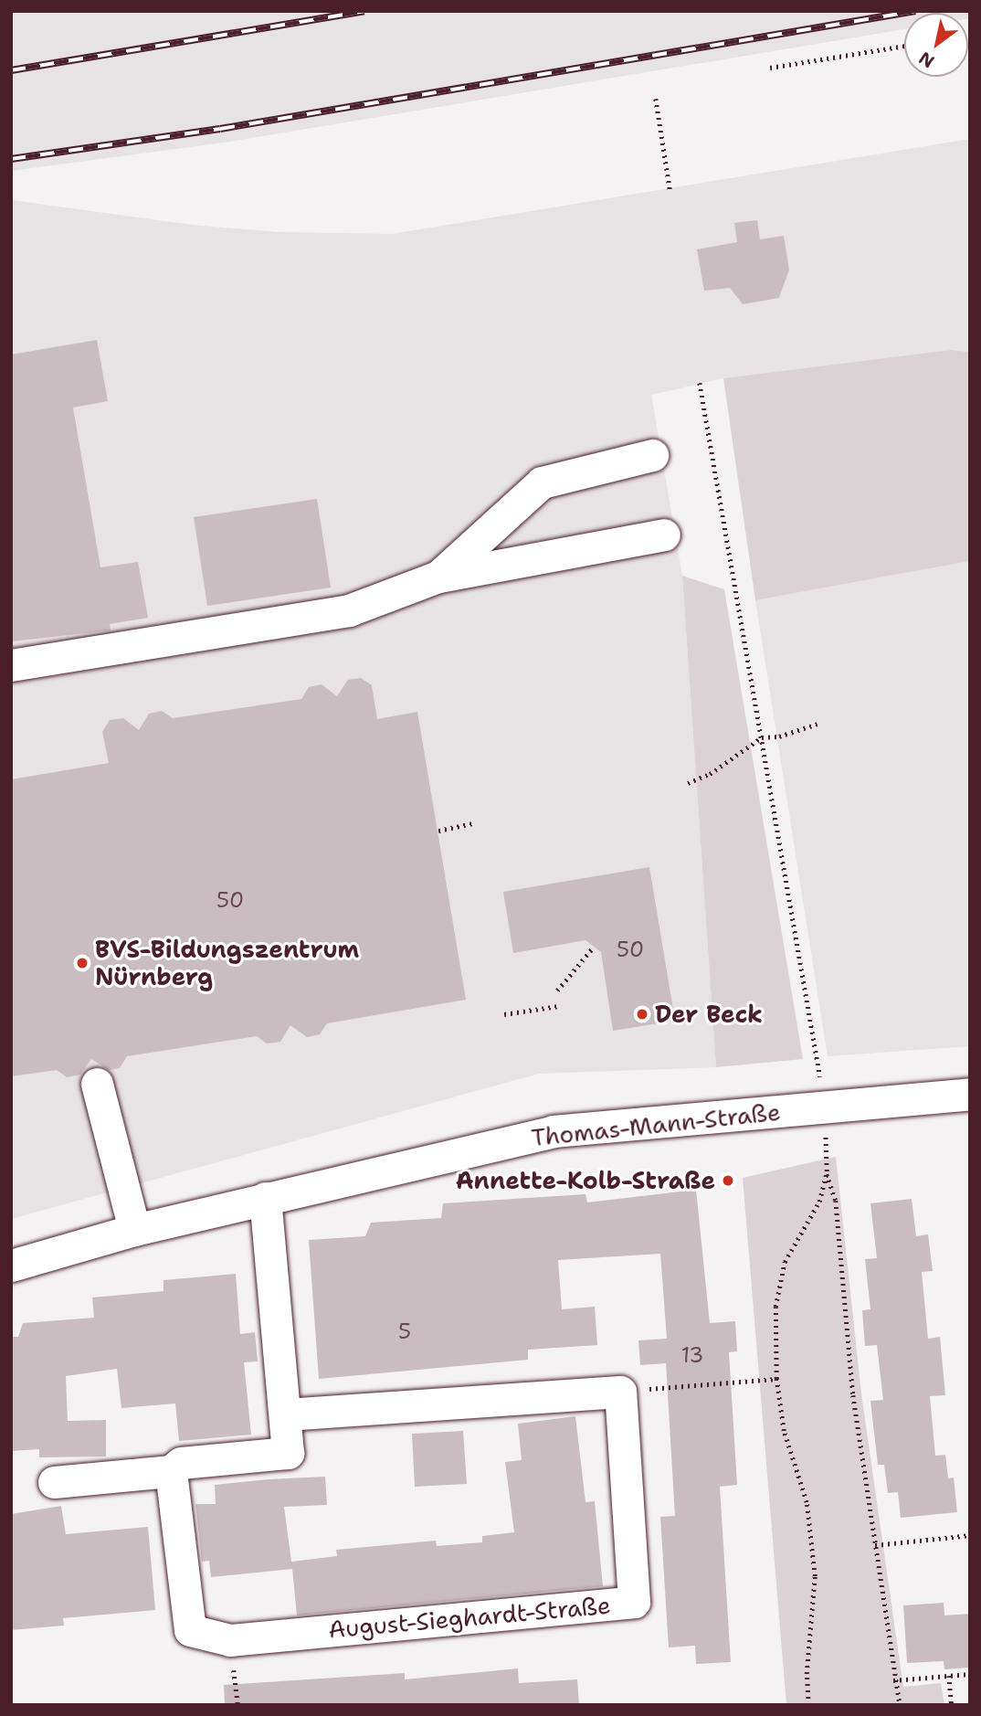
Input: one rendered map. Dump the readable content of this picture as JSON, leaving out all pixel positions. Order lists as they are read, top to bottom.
{
  "streets": {
    "street": ["Thomas-Mann-Straße", "August-Sieghardt-Straße"]
  },
  "places": ["BVS-Bildungszentrum Nürnberg", "Der Beck", "Annette-Kolb-Straße"],
  "house_numbers": [
    "50",
    "50",
    "5",
    "13"
  ],
  "north": "bottom left"
}
